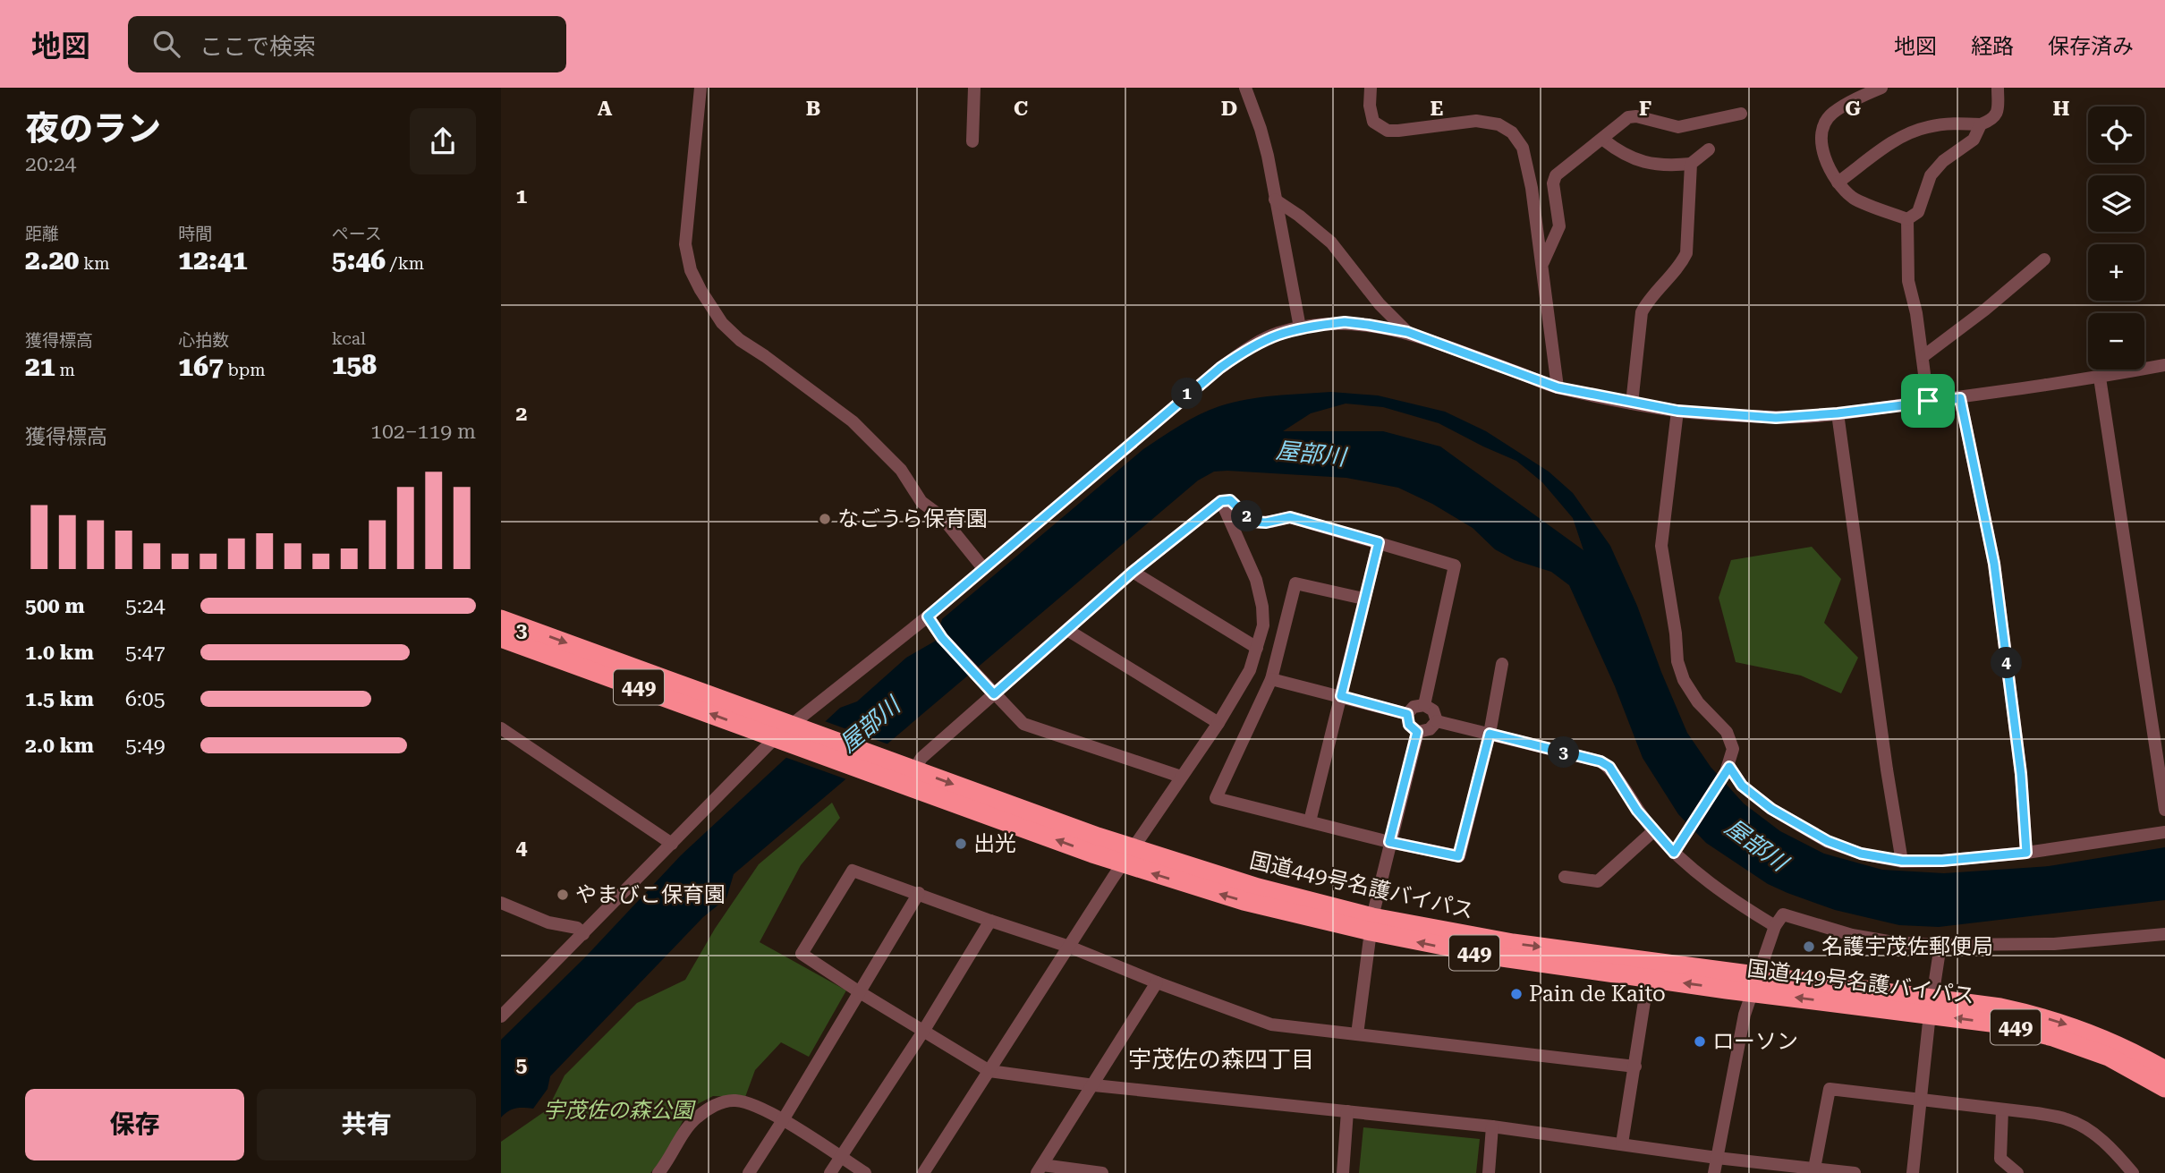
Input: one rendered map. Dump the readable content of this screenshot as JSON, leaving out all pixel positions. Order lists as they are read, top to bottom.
{
  "streets": {
    "highway": ["449", "国道449号名護バイパス"]
  },
  "districts": ["宇茂佐の森四丁目"],
  "water": ["屋部川"],
  "parks": ["宇茂佐の森公園"],
  "places": [
    "なごうら保育園",
    "出光",
    "やまびこ保育園",
    "名護宇茂佐郵便局",
    "Pain de Kaito",
    "ローソン"
  ],
  "page": {
    "header": "地図",
    "search": "ここで検索",
    "nav": ["地図", "経路", "保存済み"],
    "heading": ["夜のラン", "20:24"],
    "map_buttons": ["+", "−"],
    "stats": [
      ["距離", "2.20 km"],
      ["時間", "12:41"],
      ["ペース", "5:46 /km"],
      ["獲得標高", "21 m"],
      ["心拍数", "167 bpm"],
      ["kcal", "158"]
    ],
    "pins": [
      "1",
      "2",
      "4",
      "3"
    ],
    "chart": ["獲得標高", "102–119 m"],
    "list": [
      {
        "name": "500 m",
        "note": "5:24"
      },
      {
        "name": "1.0 km",
        "note": "5:47"
      },
      {
        "name": "1.5 km",
        "note": "6:05"
      },
      {
        "name": "2.0 km",
        "note": "5:49"
      }
    ],
    "buttons": ["保存", "共有"]
  },
  "grid": {
    "columns": [
      "A",
      "B",
      "C",
      "D",
      "E",
      "F",
      "G",
      "H"
    ],
    "rows": [
      "1",
      "2",
      "3",
      "4",
      "5"
    ]
  }
}
